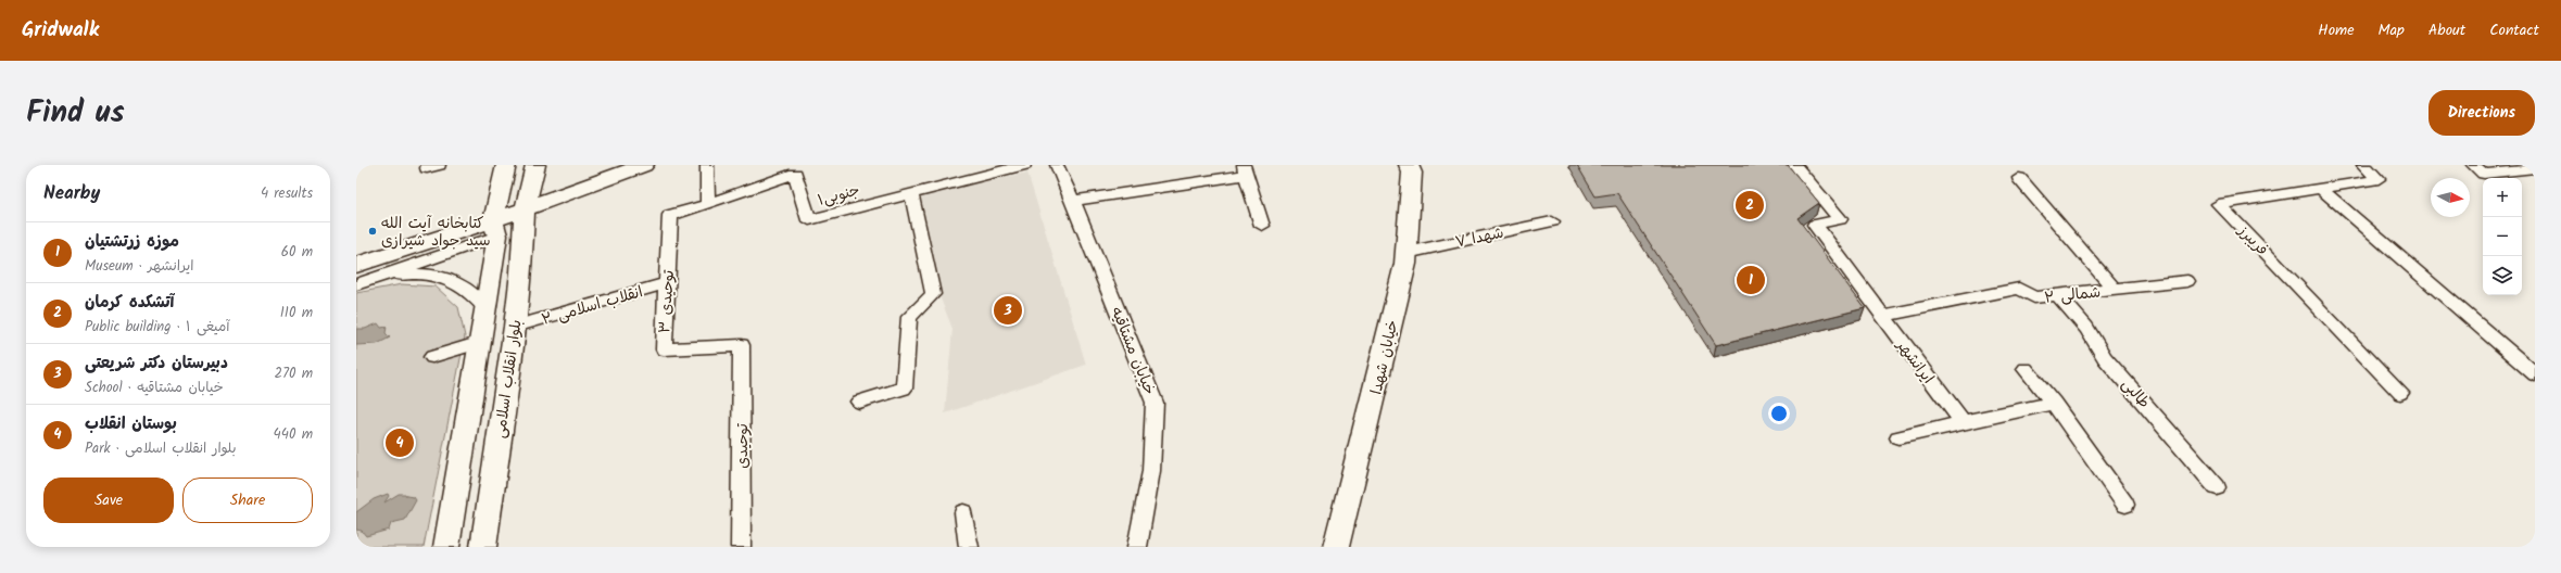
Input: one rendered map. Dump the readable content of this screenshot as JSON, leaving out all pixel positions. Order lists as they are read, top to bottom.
{
  "streets": {
    "main road": ["خیابان شهدا", "بلوار انقلاب اسلامی"],
    "street": [
      "جنوبی۱",
      "شهدا ۷",
      "فریبرز",
      "۲ شمالی",
      "توحیدی ۳",
      "انقلاب اسلامی ۲",
      "خیابان مشتاقیه",
      "ایرانشهر",
      "طالبی",
      "توحیدی"
    ]
  },
  "crossings": [
    ["جنوبی۱", "توحیدی ۳"],
    ["شهدا ۷", "خیابان شهدا"],
    ["۲ شمالی", "ایرانشهر"],
    ["۲ شمالی", "طالبی"],
    ["توحیدی ۳", "انقلاب اسلامی ۲"],
    ["توحیدی ۳", "توحیدی"],
    ["انقلاب اسلامی ۲", "بلوار انقلاب اسلامی"]
  ],
  "places": ["کتابخانه آیت الله سید جواد شیرازی"],
  "north": "right",
  "page": {
    "header": "Gridwalk",
    "nav": [
      "Home",
      "Map",
      "About",
      "Contact"
    ],
    "title": "Find us",
    "buttons": [
      "Directions",
      ["Save", "Share"]
    ],
    "heading": ["Nearby", "4 results"],
    "map_buttons": ["+", "−"],
    "pins": [
      "2",
      "1",
      "3",
      "4"
    ],
    "list": [
      {
        "mark": "1",
        "name": "موزه زرتشتیان",
        "note": "Museum · ایرانشهر",
        "value": "60 m"
      },
      {
        "mark": "2",
        "name": "آتشکده کرمان",
        "note": "Public building · آمیغی ۱",
        "value": "110 m"
      },
      {
        "mark": "3",
        "name": "دبیرستان دکتر شریعتی",
        "note": "School · خیابان مشتاقیه",
        "value": "270 m"
      },
      {
        "mark": "4",
        "name": "بوستان انقلاب",
        "note": "Park · بلوار انقلاب اسلامی",
        "value": "440 m"
      }
    ]
  }
}
